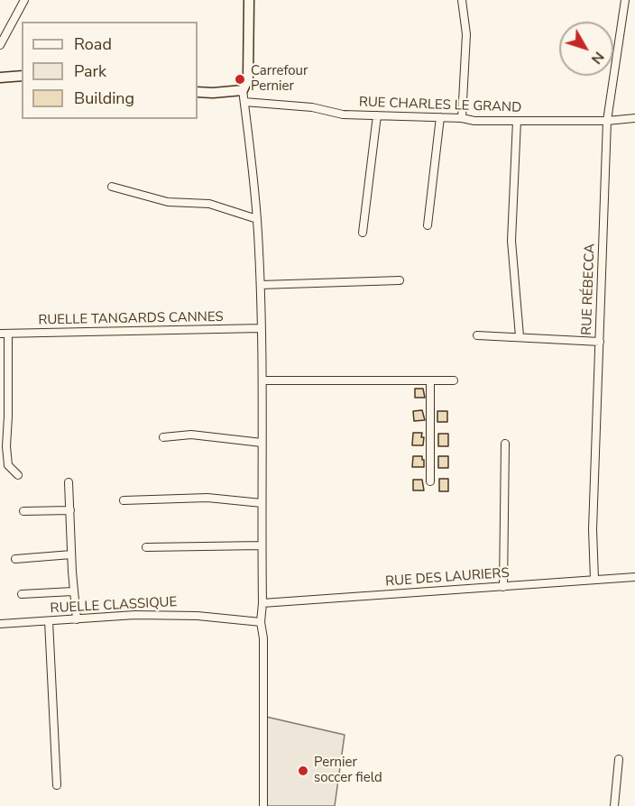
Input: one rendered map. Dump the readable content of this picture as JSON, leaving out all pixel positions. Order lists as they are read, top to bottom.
{
  "streets": {
    "street": [
      "RUE CHARLES LE GRAND",
      "RUE RÉBECCA",
      "RUELLE TANGARDS CANNES",
      "RUE DES LAURIERS",
      "RUELLE CLASSIQUE"
    ]
  },
  "crossings": [
    ["RUE CHARLES LE GRAND", "RUE RÉBECCA"],
    ["RUE RÉBECCA", "RUE DES LAURIERS"]
  ],
  "places": ["Carrefour Pernier", "Pernier soccer field"],
  "legend": ["Road", "Park", "Building"],
  "north": "bottom right"
}
